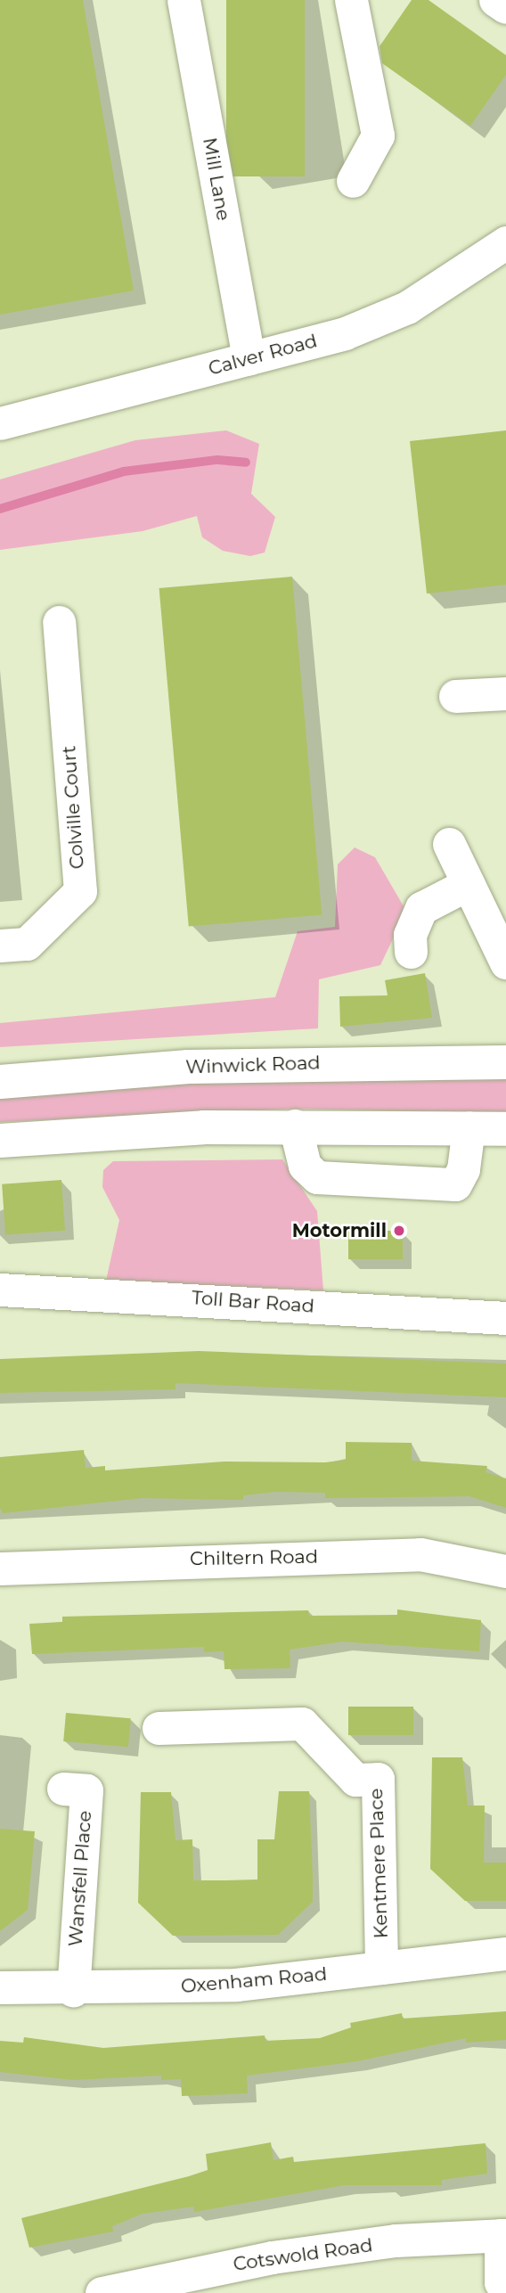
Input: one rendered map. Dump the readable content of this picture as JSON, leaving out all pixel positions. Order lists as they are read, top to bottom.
{
  "streets": {
    "highway": ["Winwick Road"],
    "street": [
      "Mill Lane",
      "Calver Road",
      "Colville Court",
      "Toll Bar Road",
      "Chiltern Road",
      "Kentmere Place",
      "Wansfell Place",
      "Oxenham Road",
      "Cotswold Road"
    ]
  },
  "crossings": [
    ["Mill Lane", "Calver Road"],
    ["Kentmere Place", "Oxenham Road"],
    ["Wansfell Place", "Oxenham Road"]
  ],
  "places": ["Motormill"]
}
